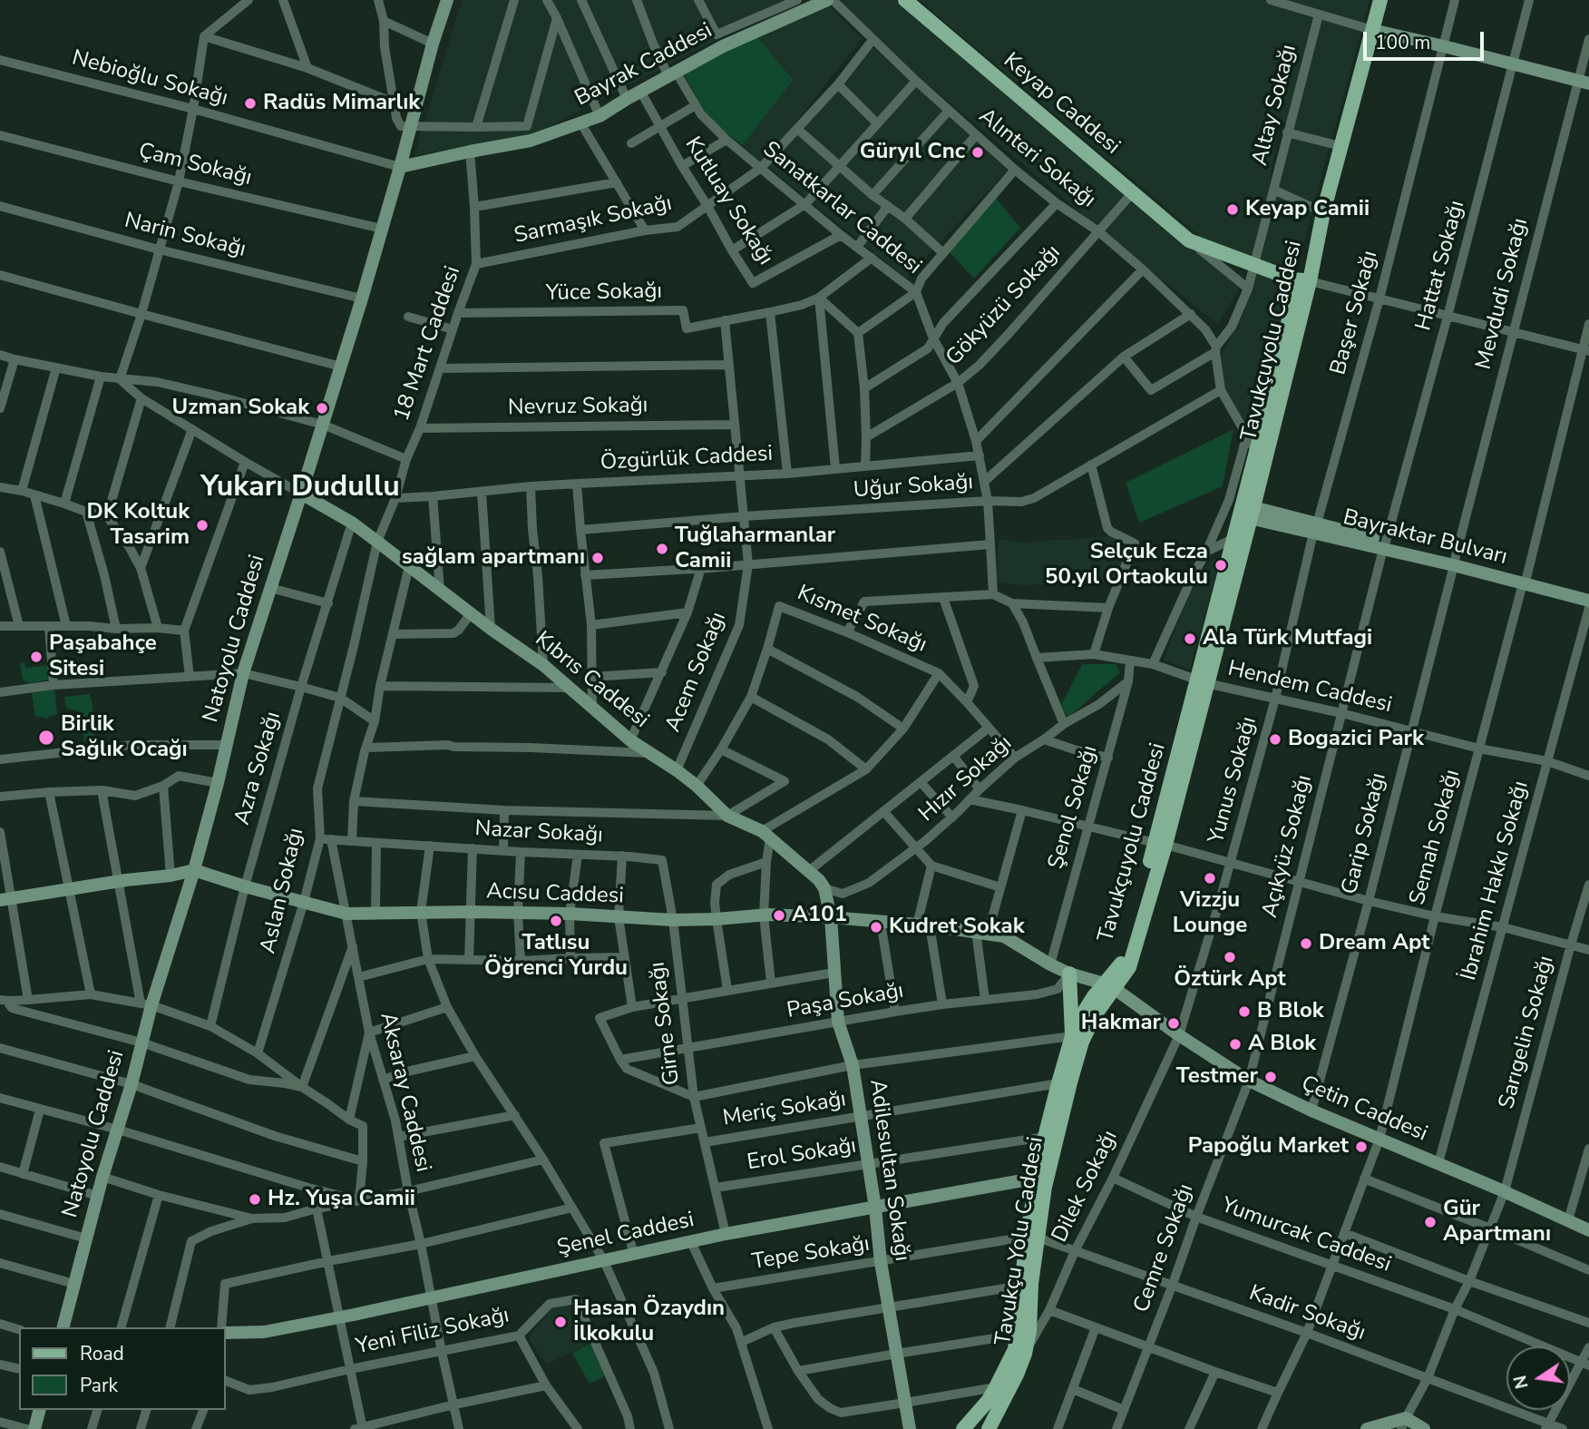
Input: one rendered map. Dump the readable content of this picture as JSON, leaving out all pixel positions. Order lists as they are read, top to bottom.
{
  "streets": {
    "main road": ["Keyap Caddesi", "Tavukçuyolu Caddesi", "Tavukçu Yolu Caddesi"],
    "street": [
      "Bayrak Caddesi",
      "Nebioğlu Sokağı",
      "Altay Sokağı",
      "Alınteri Sokağı",
      "Çam Sokağı",
      "Kutluay Sokağı",
      "Sanatkarlar Caddesi",
      "Sarmaşık Sokağı",
      "Narin Sokağı",
      "Hattat Sokağı",
      "Yüce Sokağı",
      "Mevdudi Sokağı",
      "Gökyüzü Sokağı",
      "Başer Sokağı",
      "18 Mart Caddesi",
      "Nevruz Sokağı",
      "Özgürlük Caddesi",
      "Uğur Sokağı",
      "Bayraktar Bulvarı",
      "Kısmet Sokağı",
      "Natoyolu Caddesi",
      "Acem Sokağı",
      "Kıbrıs Caddesi",
      "Hendem Caddesi",
      "Azra Sokağı",
      "Hızır Sokağı",
      "Yunus Sokağı",
      "Şenol Sokağı",
      "Nazar Sokağı",
      "Garip Sokağı",
      "Semah Sokağı",
      "Açıkyüz Sokağı",
      "İbrahim Hakkı Sokağı",
      "Aslan Sokağı",
      "Acısu Caddesi",
      "Paşa Sokağı",
      "Girne Sokağı",
      "Sarıgelin Sokağı",
      "Aksaray Caddesi",
      "Meriç Sokağı",
      "Çetin Caddesi",
      "Erol Sokağı",
      "Adilesultan Sokağı",
      "Dilek Sokağı",
      "Şenel Caddesi",
      "Yumurcak Caddesi",
      "Cemre Sokağı",
      "Tepe Sokağı",
      "Kadir Sokağı",
      "Yeni Filiz Sokağı"
    ]
  },
  "crossings": [
    ["Bayrak Caddesi", "Nebioğlu Sokağı"],
    ["Bayrak Caddesi", "Kutluay Sokağı"],
    ["Bayrak Caddesi", "Sanatkarlar Caddesi"],
    ["Bayrak Caddesi", "18 Mart Caddesi"],
    ["Bayrak Caddesi", "Natoyolu Caddesi"],
    ["Nebioğlu Sokağı", "Natoyolu Caddesi"],
    ["Keyap Caddesi", "Altay Sokağı"],
    ["Keyap Caddesi", "Gökyüzü Sokağı"],
    ["Keyap Caddesi", "Tavukçuyolu Caddesi"],
    ["Altay Sokağı", "Alınteri Sokağı"],
    ["Alınteri Sokağı", "Sarmaşık Sokağı"],
    ["Alınteri Sokağı", "Gökyüzü Sokağı"],
    ["Çam Sokağı", "Natoyolu Caddesi"],
    ["Kutluay Sokağı", "Sanatkarlar Caddesi"],
    ["Kutluay Sokağı", "Sarmaşık Sokağı"],
    ["Sanatkarlar Caddesi", "Sarmaşık Sokağı"],
    ["Sanatkarlar Caddesi", "Yüce Sokağı"],
    ["Sanatkarlar Caddesi", "Gökyüzü Sokağı"],
    ["Sanatkarlar Caddesi", "Özgürlük Caddesi"],
    ["Sanatkarlar Caddesi", "Uğur Sokağı"],
    ["Sarmaşık Sokağı", "18 Mart Caddesi"],
    ["Narin Sokağı", "Natoyolu Caddesi"],
    ["Hattat Sokağı", "Bayraktar Bulvarı"],
    ["Hattat Sokağı", "Açıkyüz Sokağı"],
    ["Yüce Sokağı", "18 Mart Caddesi"],
    ["Yüce Sokağı", "Acem Sokağı"],
    ["Mevdudi Sokağı", "Bayraktar Bulvarı"],
    ["Mevdudi Sokağı", "Garip Sokağı"],
    ["Başer Sokağı", "Bayraktar Bulvarı"],
    ["Başer Sokağı", "Yunus Sokağı"],
    ["Tavukçuyolu Caddesi", "Bayraktar Bulvarı"],
    ["Tavukçuyolu Caddesi", "Hendem Caddesi"],
    ["Tavukçuyolu Caddesi", "Acısu Caddesi"],
    ["Tavukçuyolu Caddesi", "Meriç Sokağı"],
    ["Tavukçuyolu Caddesi", "Çetin Caddesi"],
    ["Tavukçuyolu Caddesi", "Erol Sokağı"],
    ["Tavukçuyolu Caddesi", "Şenel Caddesi"],
    ["Tavukçuyolu Caddesi", "Tavukçu Yolu Caddesi"],
    ["Tavukçuyolu Caddesi", "Tepe Sokağı"],
    ["Tavukçuyolu Caddesi", "Kadir Sokağı"],
    ["18 Mart Caddesi", "Nevruz Sokağı"],
    ["18 Mart Caddesi", "Özgürlük Caddesi"],
    ["18 Mart Caddesi", "Kıbrıs Caddesi"],
    ["18 Mart Caddesi", "Aslan Sokağı"],
    ["Nevruz Sokağı", "Acem Sokağı"],
    ["Özgürlük Caddesi", "Acem Sokağı"],
    ["Uğur Sokağı", "Acem Sokağı"],
    ["Bayraktar Bulvarı", "Yunus Sokağı"],
    ["Bayraktar Bulvarı", "Garip Sokağı"],
    ["Bayraktar Bulvarı", "Semah Sokağı"],
    ["Bayraktar Bulvarı", "Açıkyüz Sokağı"],
    ["Kısmet Sokağı", "Kıbrıs Caddesi"],
    ["Kısmet Sokağı", "Hızır Sokağı"],
    ["Natoyolu Caddesi", "Kıbrıs Caddesi"],
    ["Natoyolu Caddesi", "Acısu Caddesi"],
    ["Acem Sokağı", "Kıbrıs Caddesi"],
    ["Kıbrıs Caddesi", "Azra Sokağı"],
    ["Kıbrıs Caddesi", "Hızır Sokağı"],
    ["Kıbrıs Caddesi", "Aslan Sokağı"],
    ["Kıbrıs Caddesi", "Acısu Caddesi"],
    ["Kıbrıs Caddesi", "Adilesultan Sokağı"],
    ["Hendem Caddesi", "Yunus Sokağı"],
    ["Hendem Caddesi", "Şenol Sokağı"],
    ["Hendem Caddesi", "Garip Sokağı"],
    ["Hendem Caddesi", "Semah Sokağı"],
    ["Hendem Caddesi", "Açıkyüz Sokağı"],
    ["Hendem Caddesi", "İbrahim Hakkı Sokağı"],
    ["Azra Sokağı", "Acısu Caddesi"],
    ["Hızır Sokağı", "Şenol Sokağı"],
    ["Yunus Sokağı", "Çetin Caddesi"],
    ["Yunus Sokağı", "Dilek Sokağı"],
    ["Şenol Sokağı", "Acısu Caddesi"],
    ["Nazar Sokağı", "Aslan Sokağı"],
    ["Nazar Sokağı", "Acısu Caddesi"],
    ["Nazar Sokağı", "Girne Sokağı"],
    ["Nazar Sokağı", "Aksaray Caddesi"],
    ["Garip Sokağı", "Çetin Caddesi"],
    ["Semah Sokağı", "Çetin Caddesi"],
    ["Semah Sokağı", "Yumurcak Caddesi"],
    ["Semah Sokağı", "Kadir Sokağı"],
    ["Açıkyüz Sokağı", "Çetin Caddesi"],
    ["Açıkyüz Sokağı", "Cemre Sokağı"],
    ["İbrahim Hakkı Sokağı", "Çetin Caddesi"],
    ["Aslan Sokağı", "Acısu Caddesi"],
    ["Acısu Caddesi", "Paşa Sokağı"],
    ["Acısu Caddesi", "Girne Sokağı"],
    ["Acısu Caddesi", "Aksaray Caddesi"],
    ["Acısu Caddesi", "Çetin Caddesi"],
    ["Acısu Caddesi", "Adilesultan Sokağı"],
    ["Acısu Caddesi", "Tavukçu Yolu Caddesi"],
    ["Paşa Sokağı", "Girne Sokağı"],
    ["Paşa Sokağı", "Adilesultan Sokağı"],
    ["Girne Sokağı", "Meriç Sokağı"],
    ["Girne Sokağı", "Erol Sokağı"],
    ["Girne Sokağı", "Şenel Caddesi"],
    ["Sarıgelin Sokağı", "Çetin Caddesi"],
    ["Sarıgelin Sokağı", "Yumurcak Caddesi"],
    ["Sarıgelin Sokağı", "Kadir Sokağı"],
    ["Aksaray Caddesi", "Şenel Caddesi"],
    ["Aksaray Caddesi", "Yeni Filiz Sokağı"],
    ["Meriç Sokağı", "Adilesultan Sokağı"],
    ["Çetin Caddesi", "Dilek Sokağı"],
    ["Çetin Caddesi", "Tavukçu Yolu Caddesi"],
    ["Çetin Caddesi", "Cemre Sokağı"],
    ["Erol Sokağı", "Adilesultan Sokağı"],
    ["Adilesultan Sokağı", "Şenel Caddesi"],
    ["Adilesultan Sokağı", "Tepe Sokağı"],
    ["Dilek Sokağı", "Yumurcak Caddesi"],
    ["Dilek Sokağı", "Tavukçu Yolu Caddesi"],
    ["Dilek Sokağı", "Kadir Sokağı"],
    ["Yumurcak Caddesi", "Cemre Sokağı"],
    ["Tavukçu Yolu Caddesi", "Tepe Sokağı"],
    ["Tavukçu Yolu Caddesi", "Kadir Sokağı"],
    ["Cemre Sokağı", "Kadir Sokağı"],
    ["Tepe Sokağı", "Kadir Sokağı"]
  ],
  "districts": ["Yukarı Dudullu"],
  "places": [
    "Radüs Mimarlık",
    "Güryıl Cnc",
    "Keyap Camii",
    "Uzman Sokak",
    "DK Koltuk Tasarim",
    "Tuğlaharmanlar Camii",
    "sağlam apartmanı",
    "Selçuk Ecza 50.yıl Ortaokulu",
    "Ala Türk Mutfagi",
    "Paşabahçe Sitesi",
    "Birlik Sağlık Ocağı",
    "Bogazici Park",
    "Vizzju Lounge",
    "A101",
    "Tatlısu Öğrenci Yurdu",
    "Kudret Sokak",
    "Dream Apt",
    "Öztürk Apt",
    "B Blok",
    "Hakmar",
    "A Blok",
    "Testmer",
    "Papoğlu Market",
    "Hz. Yuşa Camii",
    "Gür Apartmanı",
    "Hasan Özaydın İlkokulu"
  ],
  "legend": ["Road", "Park"],
  "scale_bar": "100 m",
  "north": "left"
}
